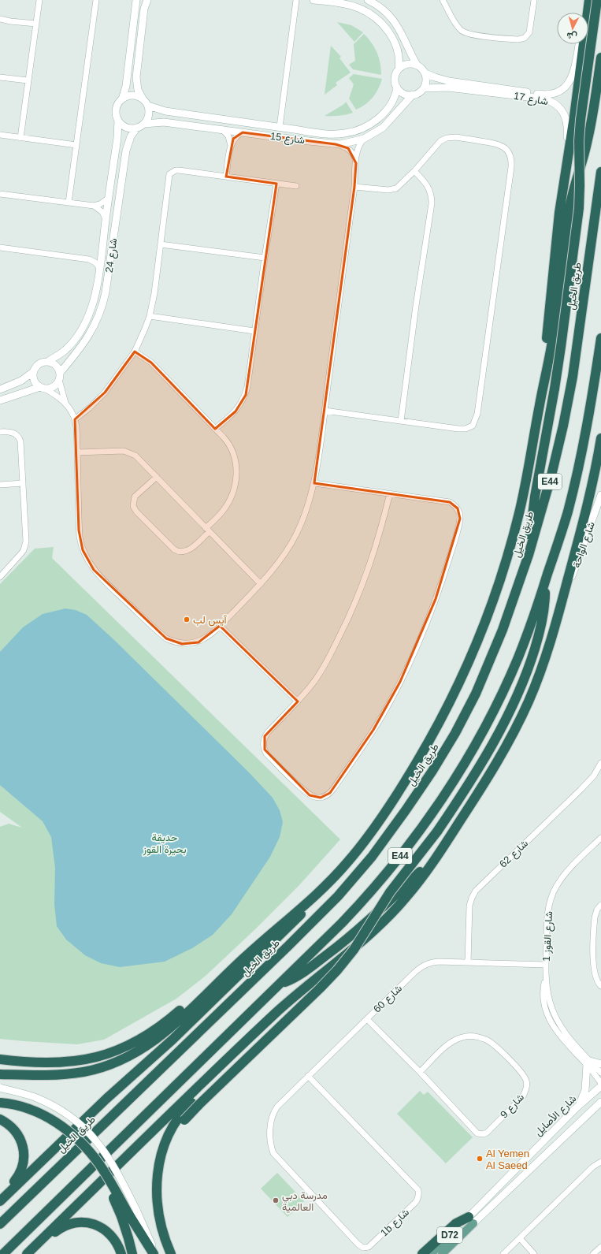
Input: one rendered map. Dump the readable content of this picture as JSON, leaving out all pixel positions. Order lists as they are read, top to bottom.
{
  "streets": {
    "highway": ["طريق الخيل", "E44"],
    "main road": ["شارع الأصايل", "D72"],
    "street": [
      "17 شارع",
      "شارع 15",
      "شارع 24",
      "شارع الواحة",
      "شارع 62",
      "شارع القوز 1",
      "شارع 60",
      "شارع 9",
      "1b شارع"
    ]
  },
  "crossings": [
    ["17 شارع", "شارع 15"],
    ["شارع 15", "شارع 24"],
    ["شارع 62", "شارع 60"],
    ["شارع القوز 1", "شارع 60"],
    ["شارع 60", "شارع 9"],
    ["شارع 60", "1b شارع"]
  ],
  "parks": ["حديقة بحيرة القوز"],
  "places": ["آيس لب", "Al Yemen Al Saeed", "مدرسة دبي العالمية"],
  "north": "bottom"
}
